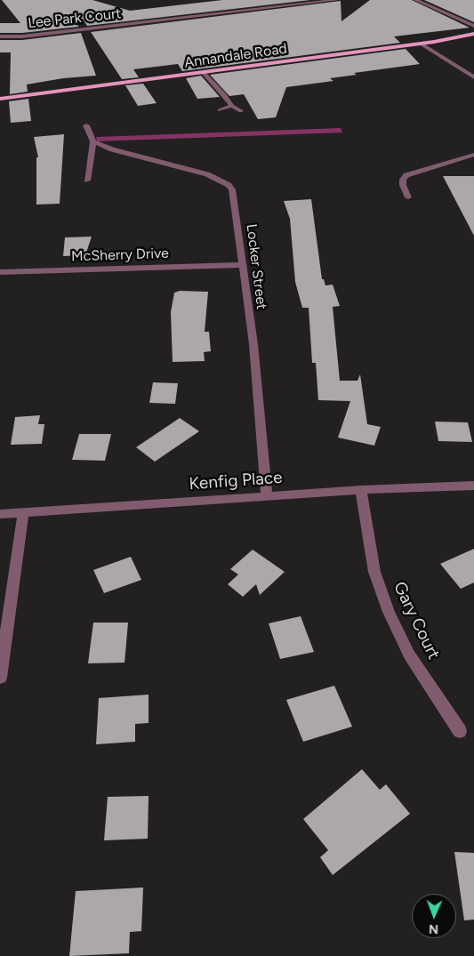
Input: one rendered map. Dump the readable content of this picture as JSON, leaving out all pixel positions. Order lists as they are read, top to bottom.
{
  "streets": {
    "main road": ["Annandale Road"],
    "street": [
      "Lee Park Court",
      "McSherry Drive",
      "Locker Street",
      "Kenfig Place",
      "Gary Court"
    ]
  },
  "crossings": [
    ["McSherry Drive", "Locker Street"],
    ["Locker Street", "Kenfig Place"],
    ["Kenfig Place", "Gary Court"]
  ],
  "north": "bottom"
}
